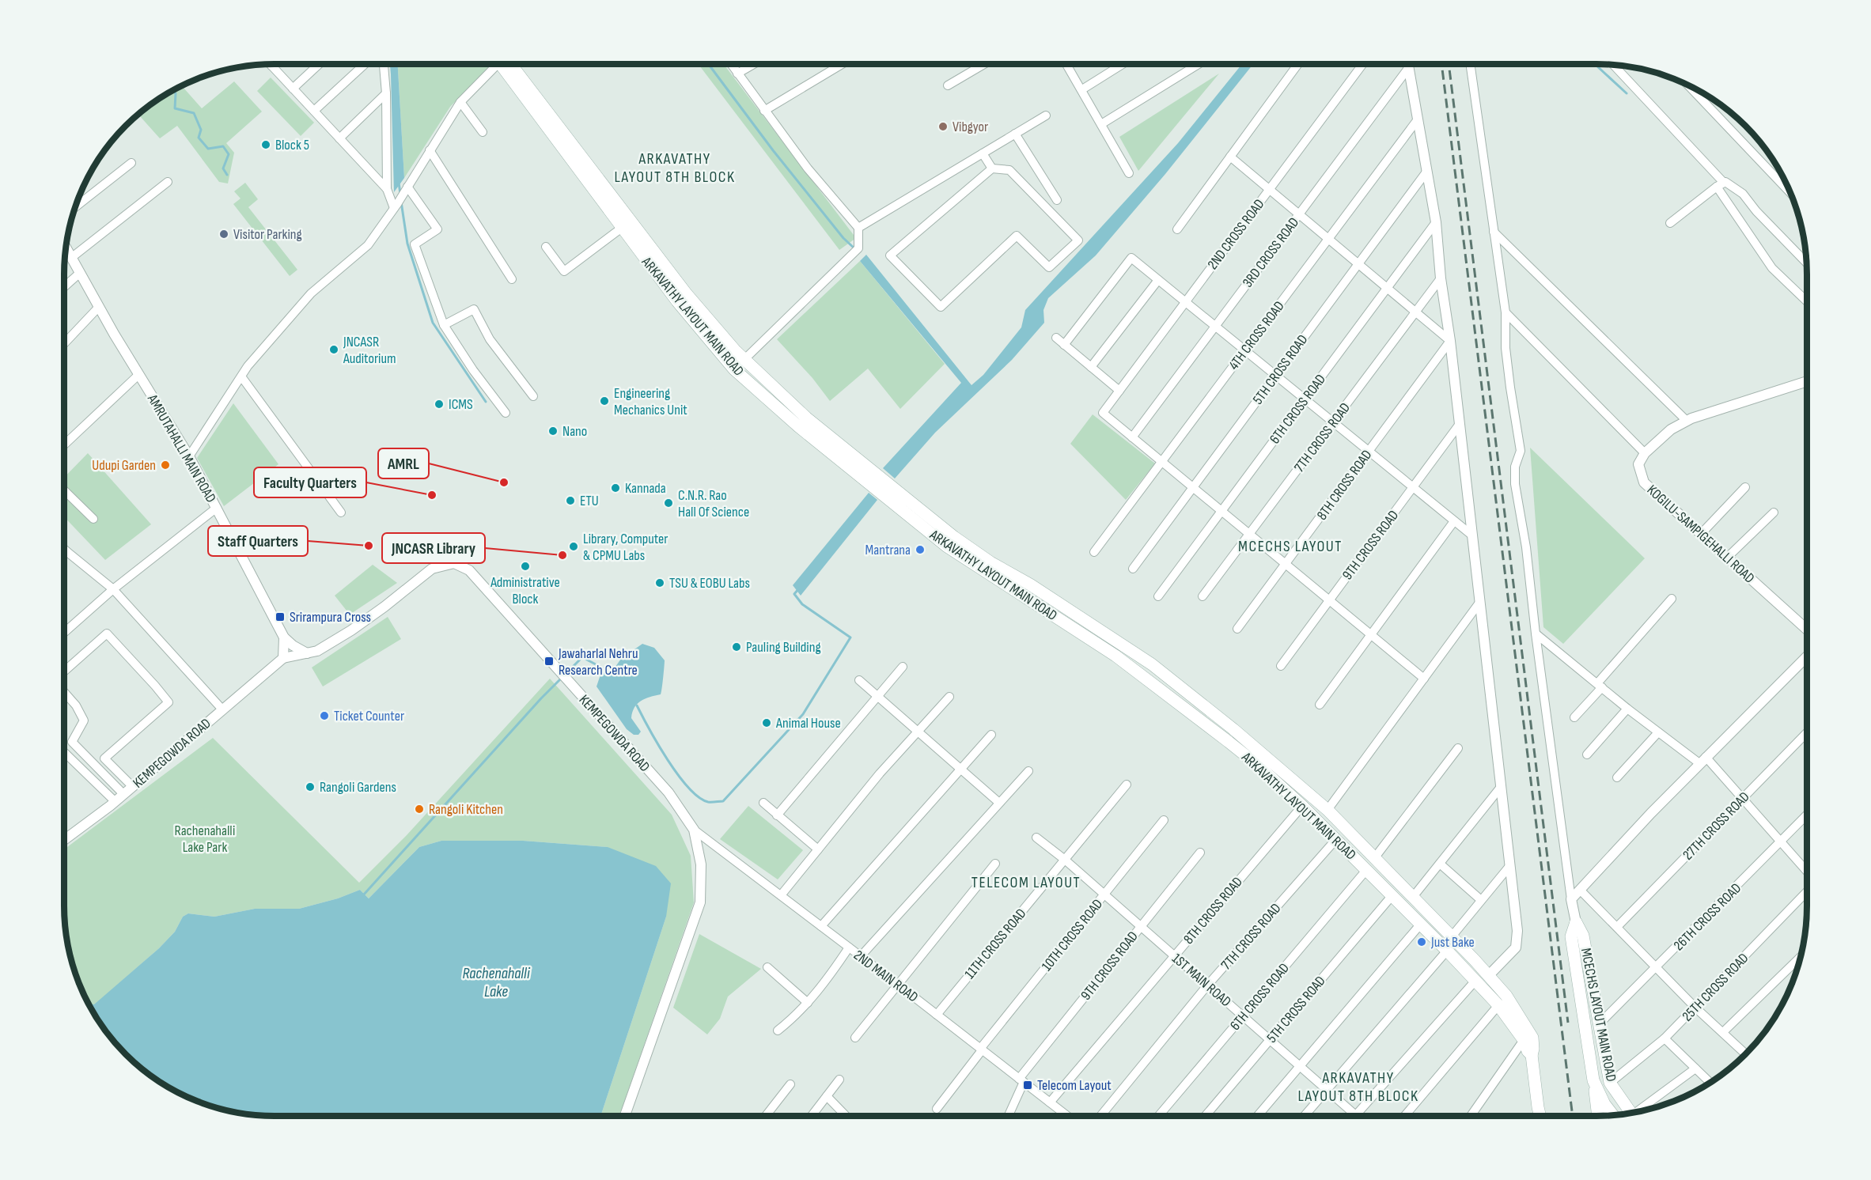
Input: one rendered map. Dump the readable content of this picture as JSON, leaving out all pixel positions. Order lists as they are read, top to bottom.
{
  "streets": {
    "main road": ["ARKAVATHY LAYOUT MAIN ROAD", "MCECHS LAYOUT MAIN ROAD"],
    "street": [
      "2ND CROSS ROAD",
      "3RD CROSS ROAD",
      "4TH CROSS ROAD",
      "5TH CROSS ROAD",
      "6TH CROSS ROAD",
      "7TH CROSS ROAD",
      "AMRUTAHALLI MAIN ROAD",
      "8TH CROSS ROAD",
      "KOGILU-SAMPIGEHALLI ROAD",
      "9TH CROSS ROAD",
      "KEMPEGOWDA ROAD",
      "27TH CROSS ROAD",
      "26TH CROSS ROAD",
      "10TH CROSS ROAD",
      "11TH CROSS ROAD",
      "2ND MAIN ROAD",
      "1ST MAIN ROAD",
      "25TH CROSS ROAD"
    ]
  },
  "crossings": [
    ["2ND CROSS ROAD", "3RD CROSS ROAD"],
    ["ARKAVATHY LAYOUT MAIN ROAD", "5TH CROSS ROAD"],
    ["ARKAVATHY LAYOUT MAIN ROAD", "6TH CROSS ROAD"],
    ["ARKAVATHY LAYOUT MAIN ROAD", "7TH CROSS ROAD"],
    ["ARKAVATHY LAYOUT MAIN ROAD", "8TH CROSS ROAD"],
    ["5TH CROSS ROAD", "1ST MAIN ROAD"],
    ["6TH CROSS ROAD", "1ST MAIN ROAD"],
    ["7TH CROSS ROAD", "1ST MAIN ROAD"],
    ["AMRUTAHALLI MAIN ROAD", "KEMPEGOWDA ROAD"],
    ["8TH CROSS ROAD", "2ND MAIN ROAD"],
    ["8TH CROSS ROAD", "1ST MAIN ROAD"],
    ["9TH CROSS ROAD", "2ND MAIN ROAD"],
    ["9TH CROSS ROAD", "1ST MAIN ROAD"],
    ["KEMPEGOWDA ROAD", "2ND MAIN ROAD"],
    ["26TH CROSS ROAD", "MCECHS LAYOUT MAIN ROAD"],
    ["10TH CROSS ROAD", "2ND MAIN ROAD"],
    ["10TH CROSS ROAD", "1ST MAIN ROAD"],
    ["11TH CROSS ROAD", "2ND MAIN ROAD"],
    ["11TH CROSS ROAD", "1ST MAIN ROAD"],
    ["25TH CROSS ROAD", "MCECHS LAYOUT MAIN ROAD"]
  ],
  "districts": [
    "ARKAVATHY LAYOUT 8TH BLOCK",
    "MCECHS LAYOUT",
    "TELECOM LAYOUT",
    "ARKAVATHY LAYOUT 8TH BLOCK"
  ],
  "water": ["Rachenahalli Lake"],
  "parks": ["Rachenahalli Lake Park"],
  "places": {
    "other": [
      "Vibgyor",
      "Block 5",
      "Visitor Parking",
      "JNCASR Auditorium",
      "Engineering Mechanics Unit",
      "ICMS",
      "Nano",
      "Udupi Garden",
      "AMRL",
      "Kannada",
      "Faculty Quarters",
      "ETU",
      "C.N.R. Rao Hall Of Science",
      "Staff Quarters",
      "Library, Computer & CPMU Labs",
      "Mantrana",
      "JNCASR Library",
      "Administrative Block",
      "TSU & EOBU Labs",
      "Pauling Building",
      "Ticket Counter",
      "Animal House",
      "Rangoli Gardens",
      "Rangoli Kitchen",
      "Just Bake"
    ],
    "transit": ["Srirampura Cross", "Jawaharlal Nehru Research Centre", "Telecom Layout"]
  }
}
